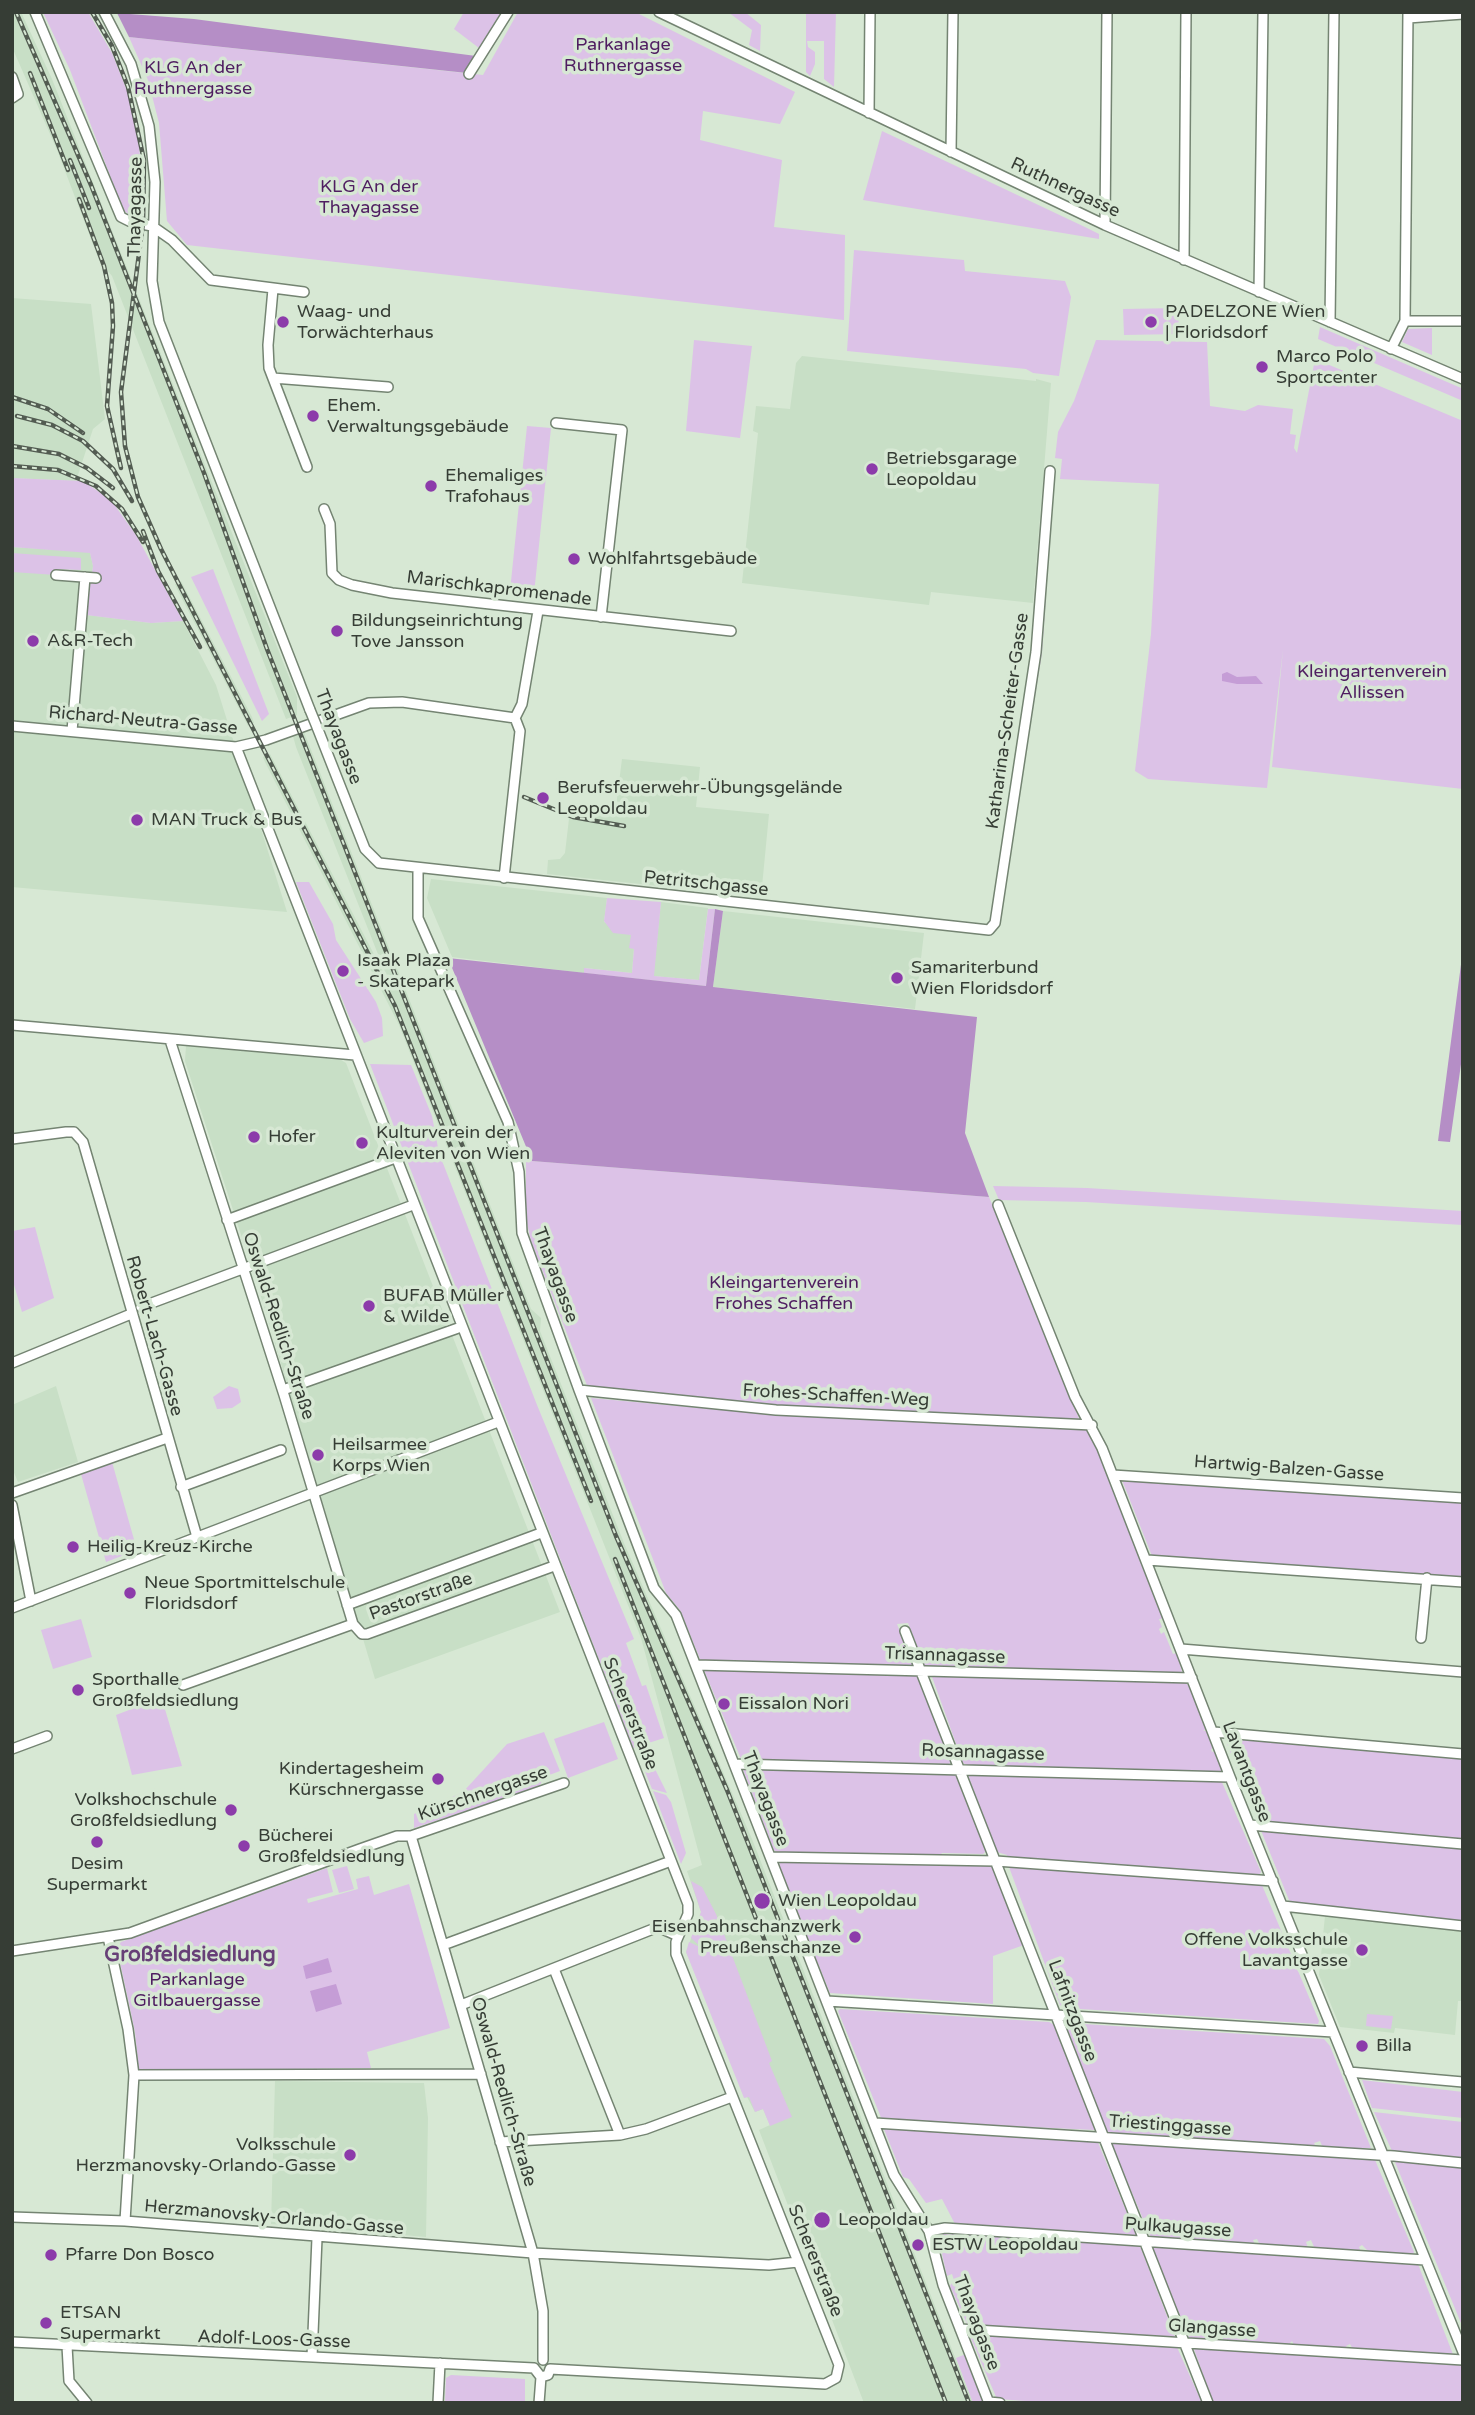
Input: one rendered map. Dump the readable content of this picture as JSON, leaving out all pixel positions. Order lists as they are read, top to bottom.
{
  "streets": {
    "street": [
      "Ruthnergasse",
      "Thayagasse",
      "Marischkapromenade",
      "Richard-Neutra-Gasse",
      "Katharina-Scheiter-Gasse",
      "Petritschgasse",
      "Oswald-Redlich-Straße",
      "Robert-Lach-Gasse",
      "Frohes-Schaffen-Weg",
      "Hartwig-Balzen-Gasse",
      "Pastorstraße",
      "Trisannagasse",
      "Schererstraße",
      "Rosannagasse",
      "Lavantgasse",
      "Kürschnergasse",
      "Lafnitzgasse",
      "Triestinggasse",
      "Herzmanovsky-Orlando-Gasse",
      "Pulkaugasse",
      "Glangasse",
      "Adolf-Loos-Gasse"
    ]
  },
  "crossings": [
    ["Thayagasse", "Petritschgasse"],
    ["Thayagasse", "Frohes-Schaffen-Weg"],
    ["Thayagasse", "Trisannagasse"],
    ["Thayagasse", "Rosannagasse"],
    ["Thayagasse", "Triestinggasse"],
    ["Thayagasse", "Pulkaugasse"],
    ["Thayagasse", "Glangasse"],
    ["Richard-Neutra-Gasse", "Schererstraße"],
    ["Katharina-Scheiter-Gasse", "Petritschgasse"],
    ["Oswald-Redlich-Straße", "Pastorstraße"],
    ["Oswald-Redlich-Straße", "Schererstraße"],
    ["Oswald-Redlich-Straße", "Kürschnergasse"],
    ["Oswald-Redlich-Straße", "Herzmanovsky-Orlando-Gasse"],
    ["Oswald-Redlich-Straße", "Adolf-Loos-Gasse"],
    ["Frohes-Schaffen-Weg", "Lavantgasse"],
    ["Hartwig-Balzen-Gasse", "Lavantgasse"],
    ["Pastorstraße", "Schererstraße"],
    ["Trisannagasse", "Lavantgasse"],
    ["Trisannagasse", "Lafnitzgasse"],
    ["Schererstraße", "Herzmanovsky-Orlando-Gasse"],
    ["Schererstraße", "Adolf-Loos-Gasse"],
    ["Rosannagasse", "Lavantgasse"],
    ["Rosannagasse", "Lafnitzgasse"],
    ["Lavantgasse", "Triestinggasse"],
    ["Lavantgasse", "Pulkaugasse"],
    ["Lafnitzgasse", "Triestinggasse"],
    ["Lafnitzgasse", "Pulkaugasse"],
    ["Lafnitzgasse", "Glangasse"]
  ],
  "districts": ["Großfeldsiedlung"],
  "parks": [
    "Parkanlage Ruthnergasse",
    "KLG An der Ruthnergasse",
    "KLG An der Thayagasse",
    "Kleingartenverein Allissen",
    "Kleingartenverein Frohes Schaffen",
    "Parkanlage Gitlbauergasse"
  ],
  "places": [
    "Waag- und Torwächterhaus",
    "PADELZONE Wien | Floridsdorf",
    "Marco Polo Sportcenter",
    "Ehem. Verwaltungsgebäude",
    "Betriebsgarage Leopoldau",
    "Ehemaliges Trafohaus",
    "Wohlfahrtsgebäude",
    "Bildungseinrichtung Tove Jansson",
    "A&R-Tech",
    "Berufsfeuerwehr-Übungsgelände Leopoldau",
    "MAN Truck & Bus",
    "Isaak Plaza - Skatepark",
    "Samariterbund Wien Floridsdorf",
    "Hofer",
    "Kulturverein der Aleviten von Wien",
    "BUFAB Müller & Wilde",
    "Heilsarmee Korps Wien",
    "Heilig-Kreuz-Kirche",
    "Neue Sportmittelschule Floridsdorf",
    "Sporthalle Großfeldsiedlung",
    "Eissalon Nori",
    "Kindertagesheim Kürschnergasse",
    "Volkshochschule Großfeldsiedlung",
    "Desim Supermarkt",
    "Bücherei Großfeldsiedlung",
    "Wien Leopoldau",
    "Eisenbahnschanzwerk Preußenschanze",
    "Offene Volksschule Lavantgasse",
    "Billa",
    "Volksschule Herzmanovsky-Orlando-Gasse",
    "Leopoldau",
    "ESTW Leopoldau",
    "Pfarre Don Bosco",
    "ETSAN Supermarkt"
  ]
}
